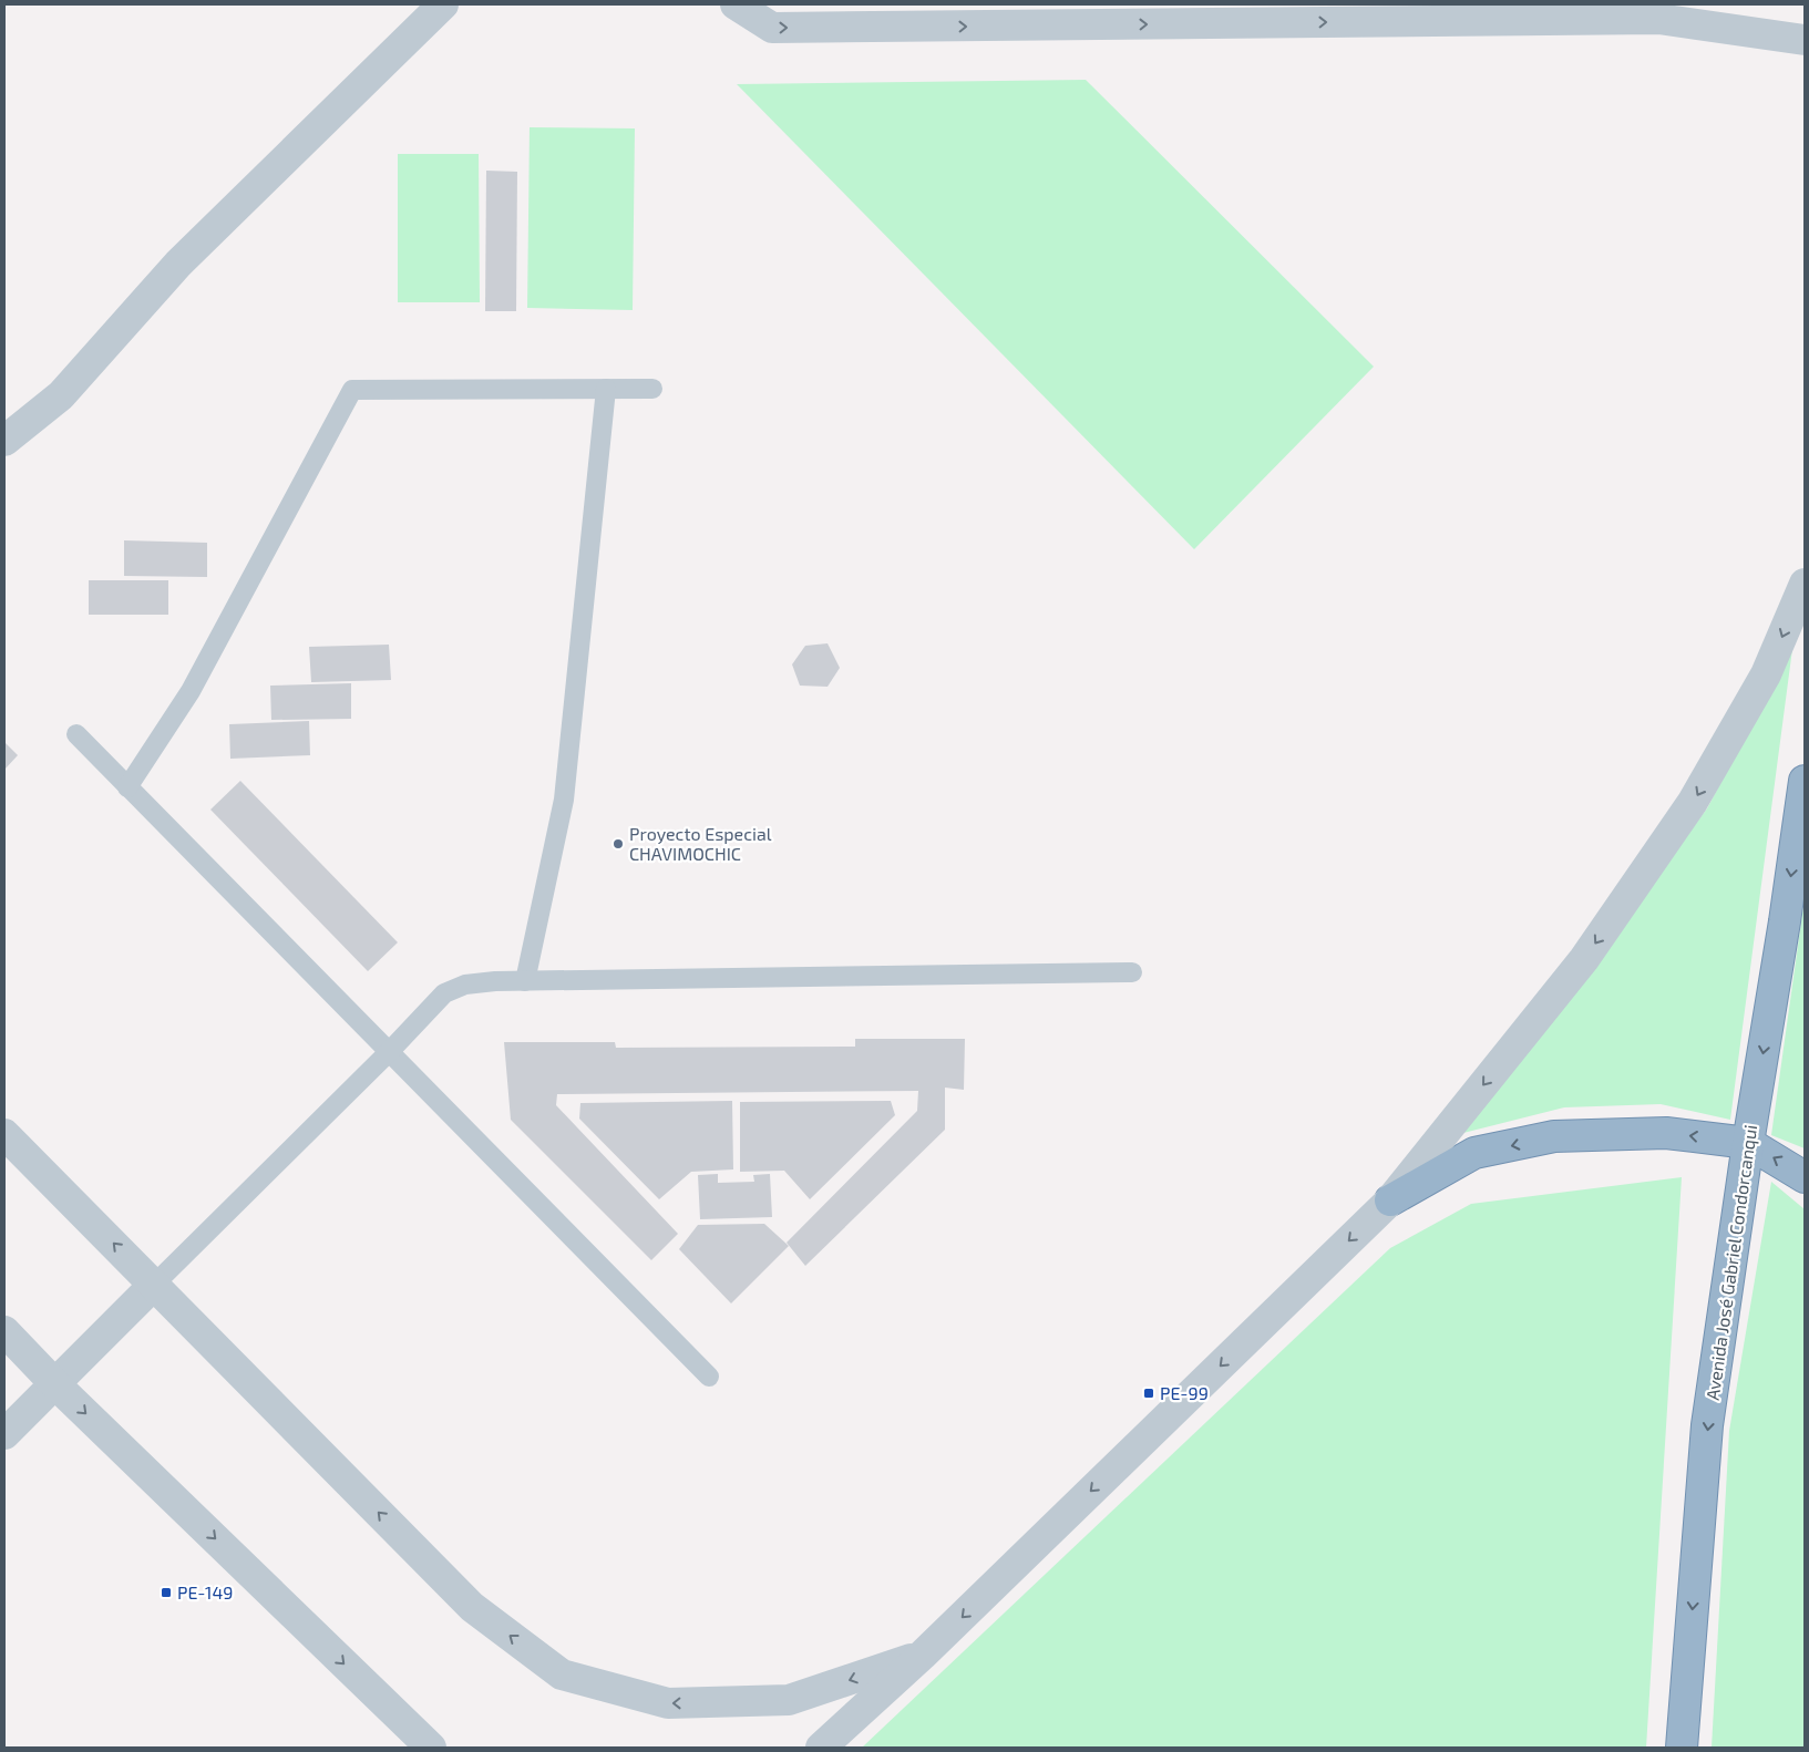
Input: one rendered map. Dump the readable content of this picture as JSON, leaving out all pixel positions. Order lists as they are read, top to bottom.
{
  "streets": {
    "highway": ["Avenida José Gabriel Condorcanqui"]
  },
  "one_way": ["Avenida José Gabriel Condorcanqui"],
  "places": {
    "other": ["Proyecto Especial CHAVIMOCHIC"],
    "transit": ["PE-99", "PE-149"]
  }
}
